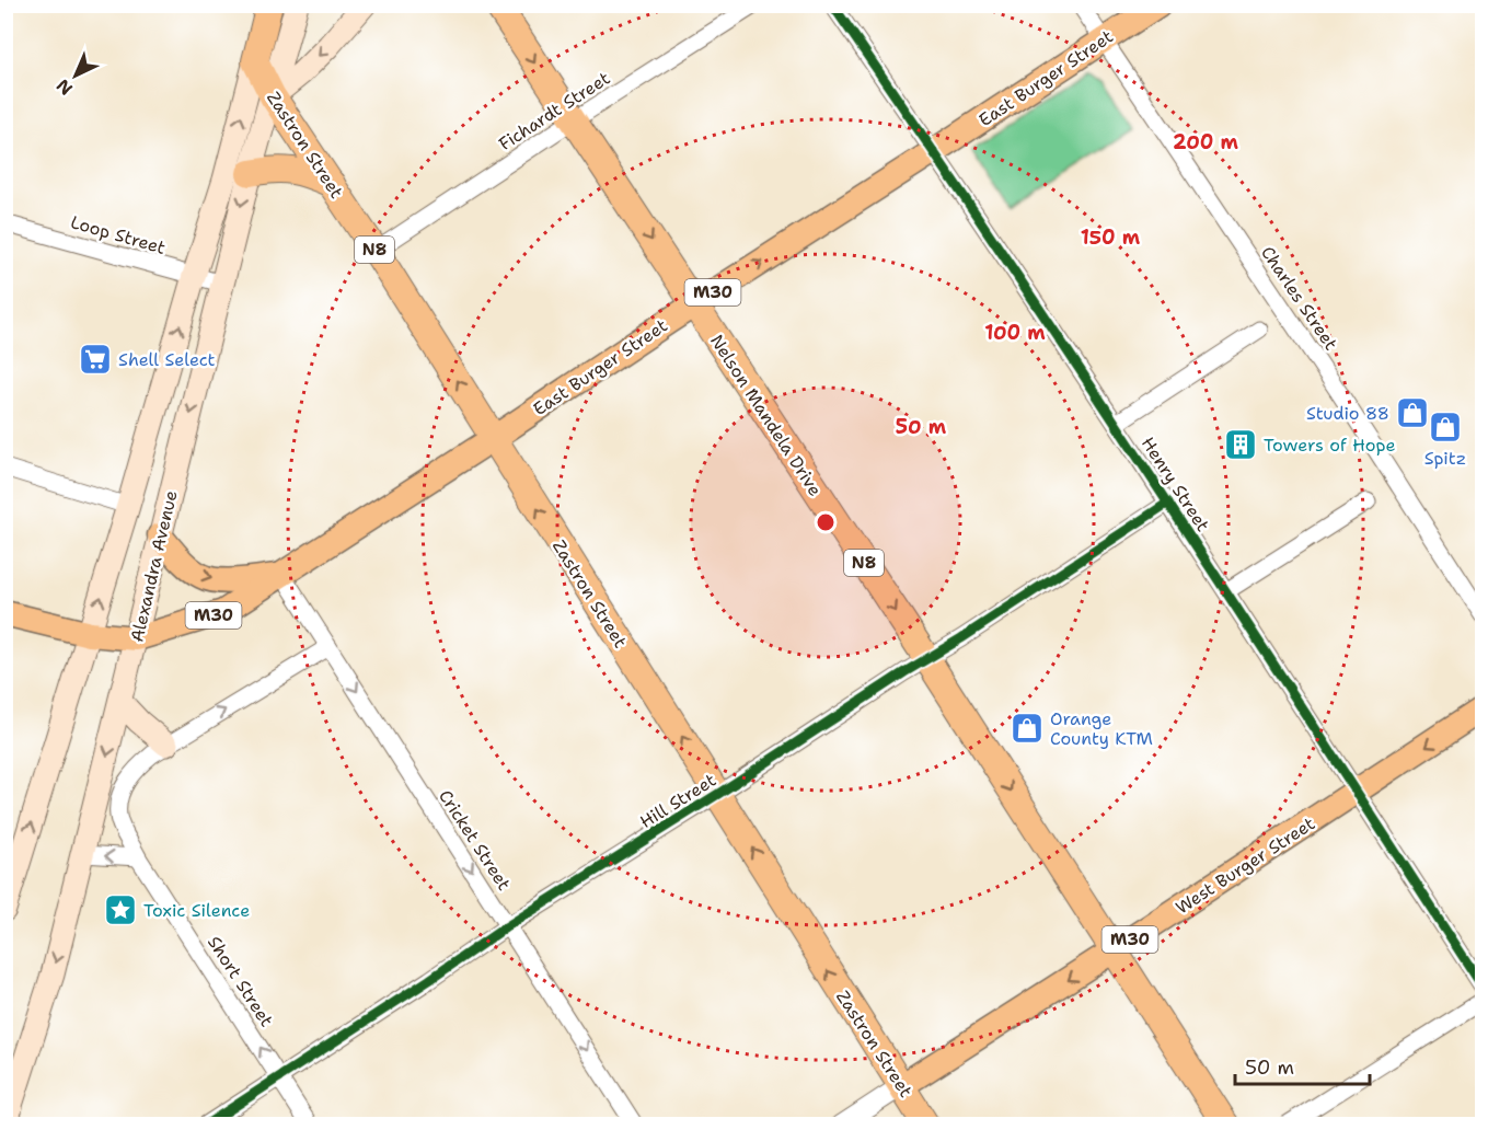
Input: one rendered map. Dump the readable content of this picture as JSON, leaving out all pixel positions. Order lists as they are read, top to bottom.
{
  "streets": {
    "highway": [
      "Zastron Street",
      "N8",
      "Nelson Mandela Drive",
      "Alexandra Avenue"
    ],
    "main road": ["East Burger Street", "M30", "West Burger Street"],
    "street": [
      "Fichardt Street",
      "Loop Street",
      "Charles Street",
      "Henry Street",
      "Hill Street",
      "Cricket Street",
      "Short Street"
    ]
  },
  "crossings": [
    ["East Burger Street", "Zastron Street"],
    ["East Burger Street", "M30"],
    ["East Burger Street", "Charles Street"],
    ["East Burger Street", "Nelson Mandela Drive"],
    ["East Burger Street", "Henry Street"],
    ["East Burger Street", "Alexandra Avenue"],
    ["East Burger Street", "Cricket Street"],
    ["Fichardt Street", "Zastron Street"],
    ["Fichardt Street", "Nelson Mandela Drive"],
    ["Zastron Street", "Alexandra Avenue"],
    ["Zastron Street", "Hill Street"],
    ["Zastron Street", "West Burger Street"],
    ["Loop Street", "Alexandra Avenue"],
    ["M30", "Alexandra Avenue"],
    ["Nelson Mandela Drive", "Hill Street"],
    ["Nelson Mandela Drive", "West Burger Street"],
    ["Henry Street", "Hill Street"],
    ["Henry Street", "West Burger Street"],
    ["Hill Street", "Cricket Street"],
    ["Hill Street", "Short Street"]
  ],
  "one_way": [
    "Zastron Street",
    "Nelson Mandela Drive",
    "Cricket Street",
    "West Burger Street",
    "Short Street"
  ],
  "places": {
    "supermarket": ["Shell Select"],
    "shop": ["Studio 88", "Spitz", "Orange County KTM"],
    "building": ["Towers of Hope"],
    "place": ["Toxic Silence"]
  },
  "scale_bar": "50 m",
  "north": "bottom left",
  "rings": [
    "200 m",
    "150 m",
    "100 m",
    "50 m"
  ]
}
